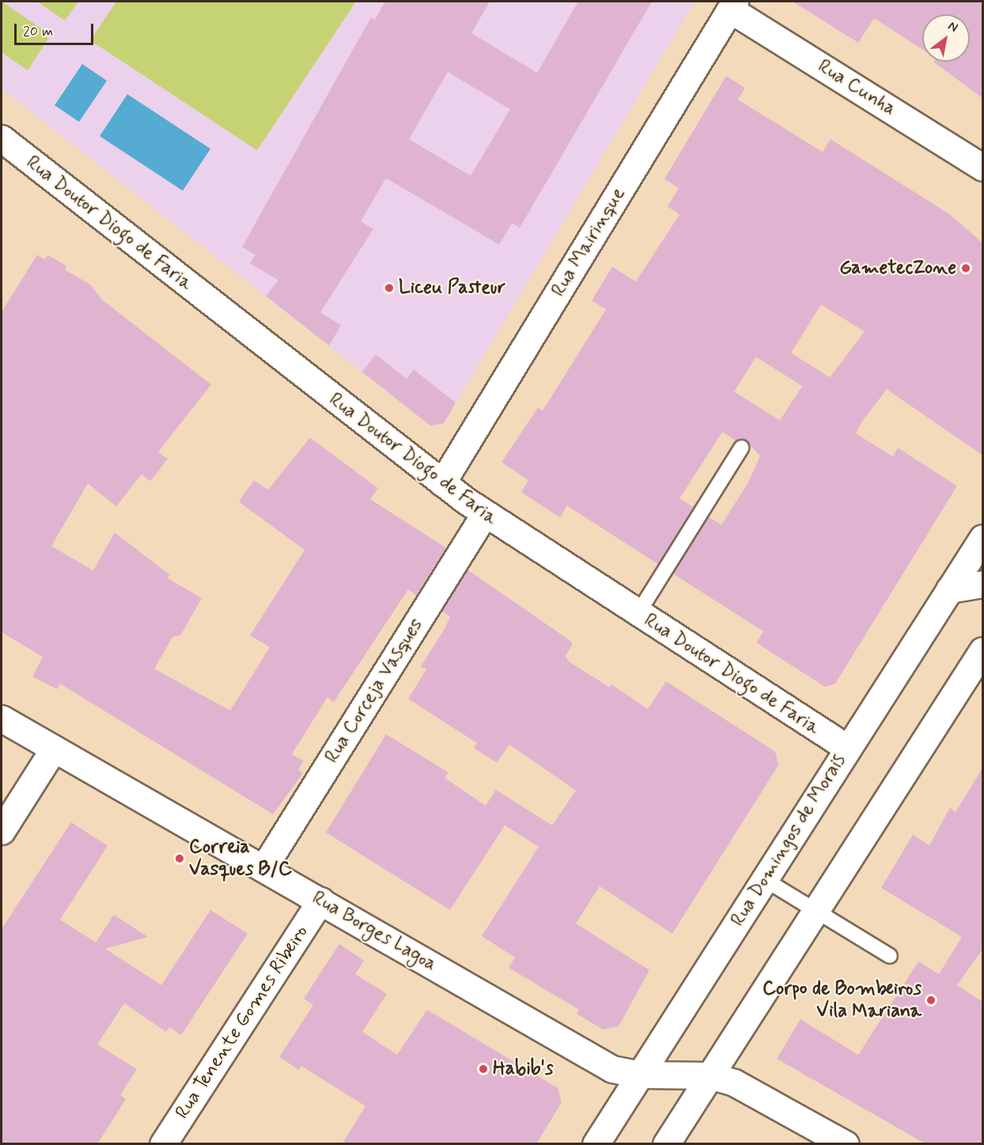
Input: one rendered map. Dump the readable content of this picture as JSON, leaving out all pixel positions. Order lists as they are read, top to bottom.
{
  "streets": {
    "street": [
      "Rua Cunha",
      "Rua Doutor Diogo de Faria",
      "Rua Mairinque",
      "Rua Corceja Vasques",
      "Rua Domingos de Morais",
      "Rua Borges Lagoa",
      "Rua Tenente Gomes Ribeiro"
    ]
  },
  "crossings": [
    ["Rua Cunha", "Rua Mairinque"],
    ["Rua Doutor Diogo de Faria", "Rua Mairinque"],
    ["Rua Doutor Diogo de Faria", "Rua Corceja Vasques"],
    ["Rua Doutor Diogo de Faria", "Rua Domingos de Morais"],
    ["Rua Corceja Vasques", "Rua Borges Lagoa"],
    ["Rua Domingos de Morais", "Rua Borges Lagoa"],
    ["Rua Borges Lagoa", "Rua Tenente Gomes Ribeiro"]
  ],
  "places": [
    "GametecZone",
    "Liceu Pasteur",
    "Correia Vasques B/C",
    "Corpo de Bombeiros Vila Mariana",
    "Habib's"
  ],
  "scale_bar": "20 m",
  "north": "top right"
}
